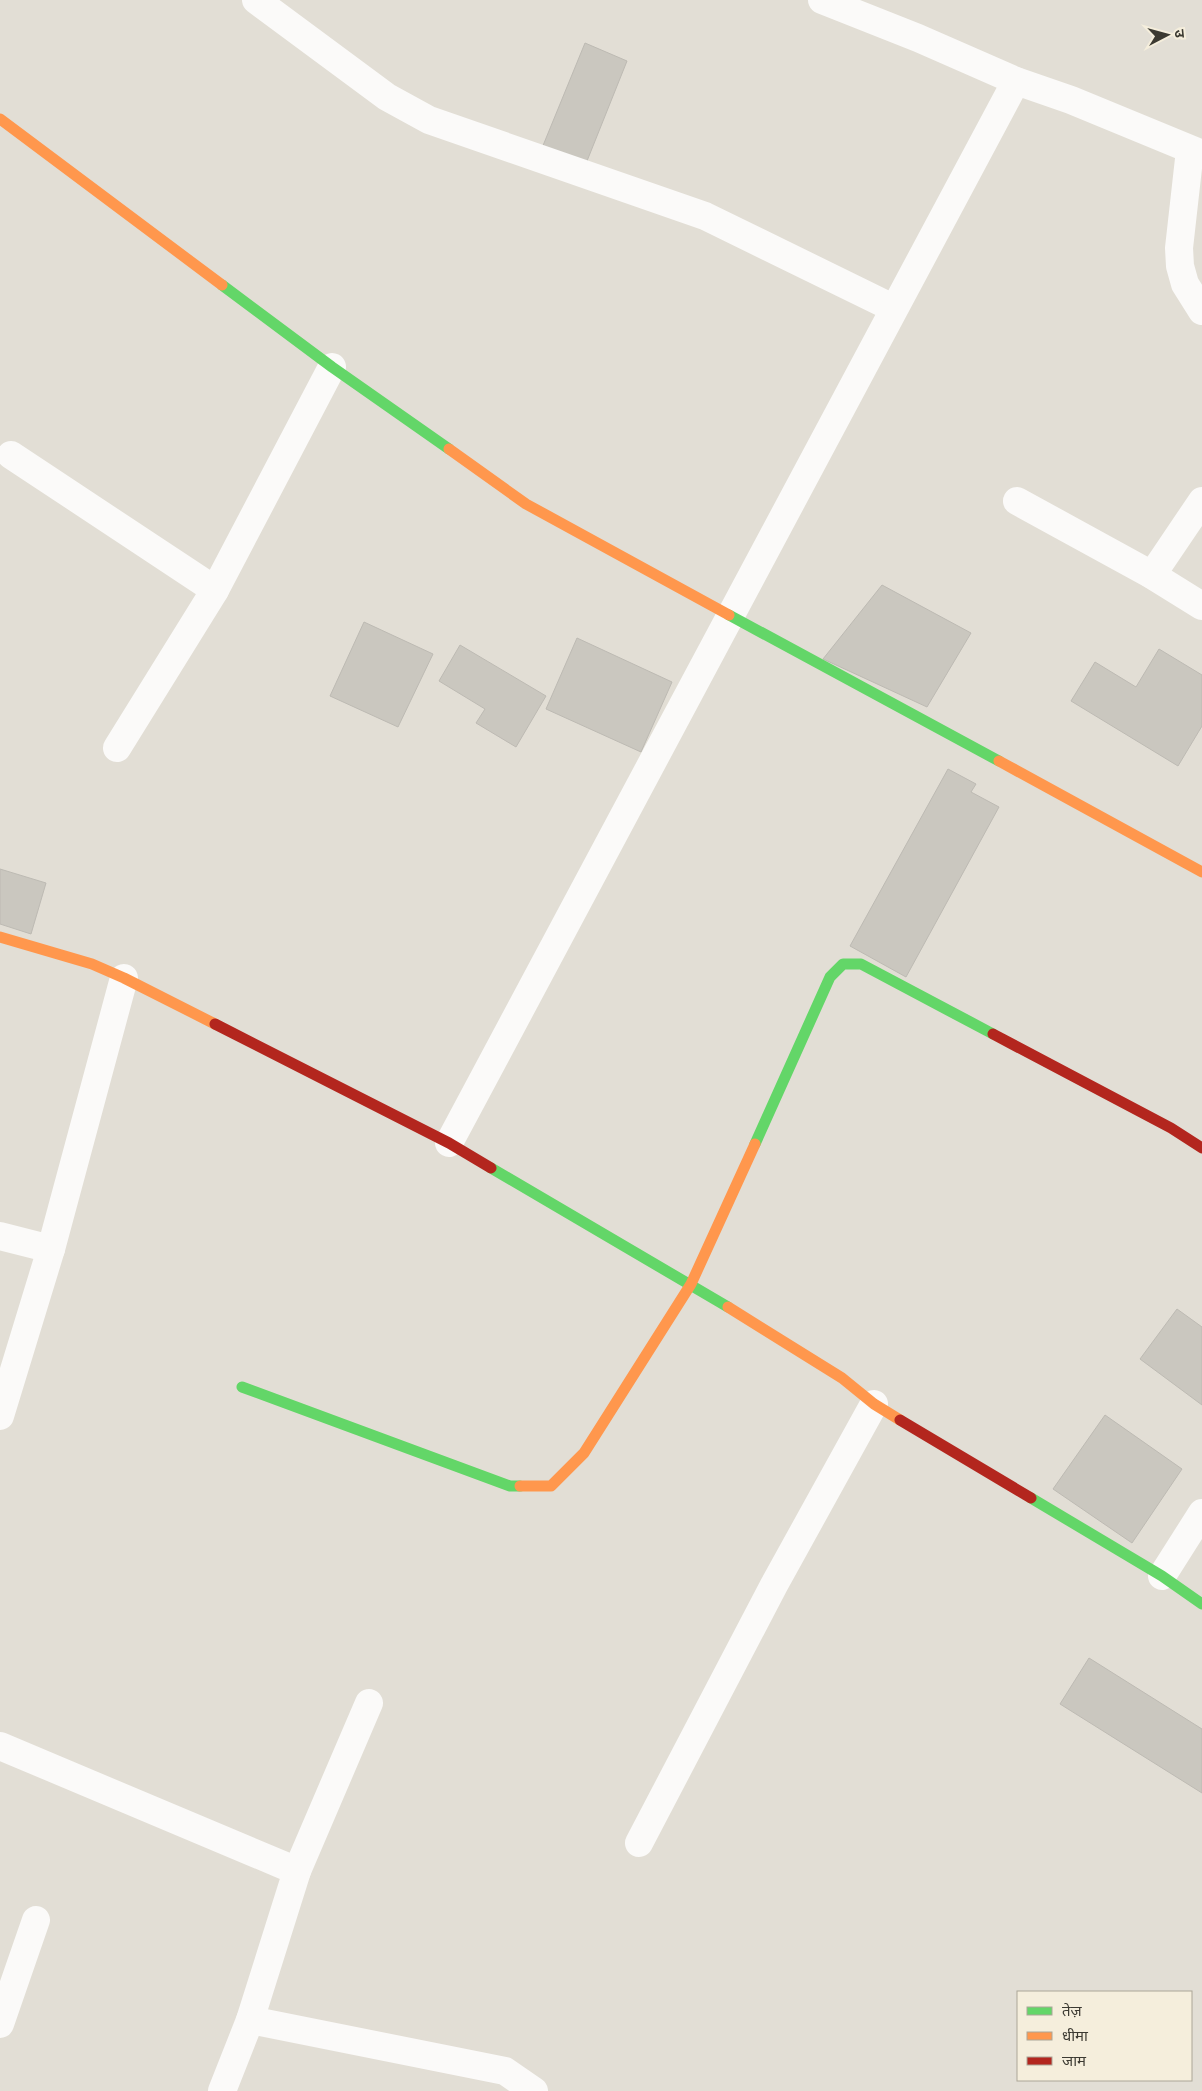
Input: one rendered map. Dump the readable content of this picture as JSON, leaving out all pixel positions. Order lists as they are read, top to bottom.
{
  "legend": ["तेज़", "धीमा", "जाम"],
  "north": "right"
}
